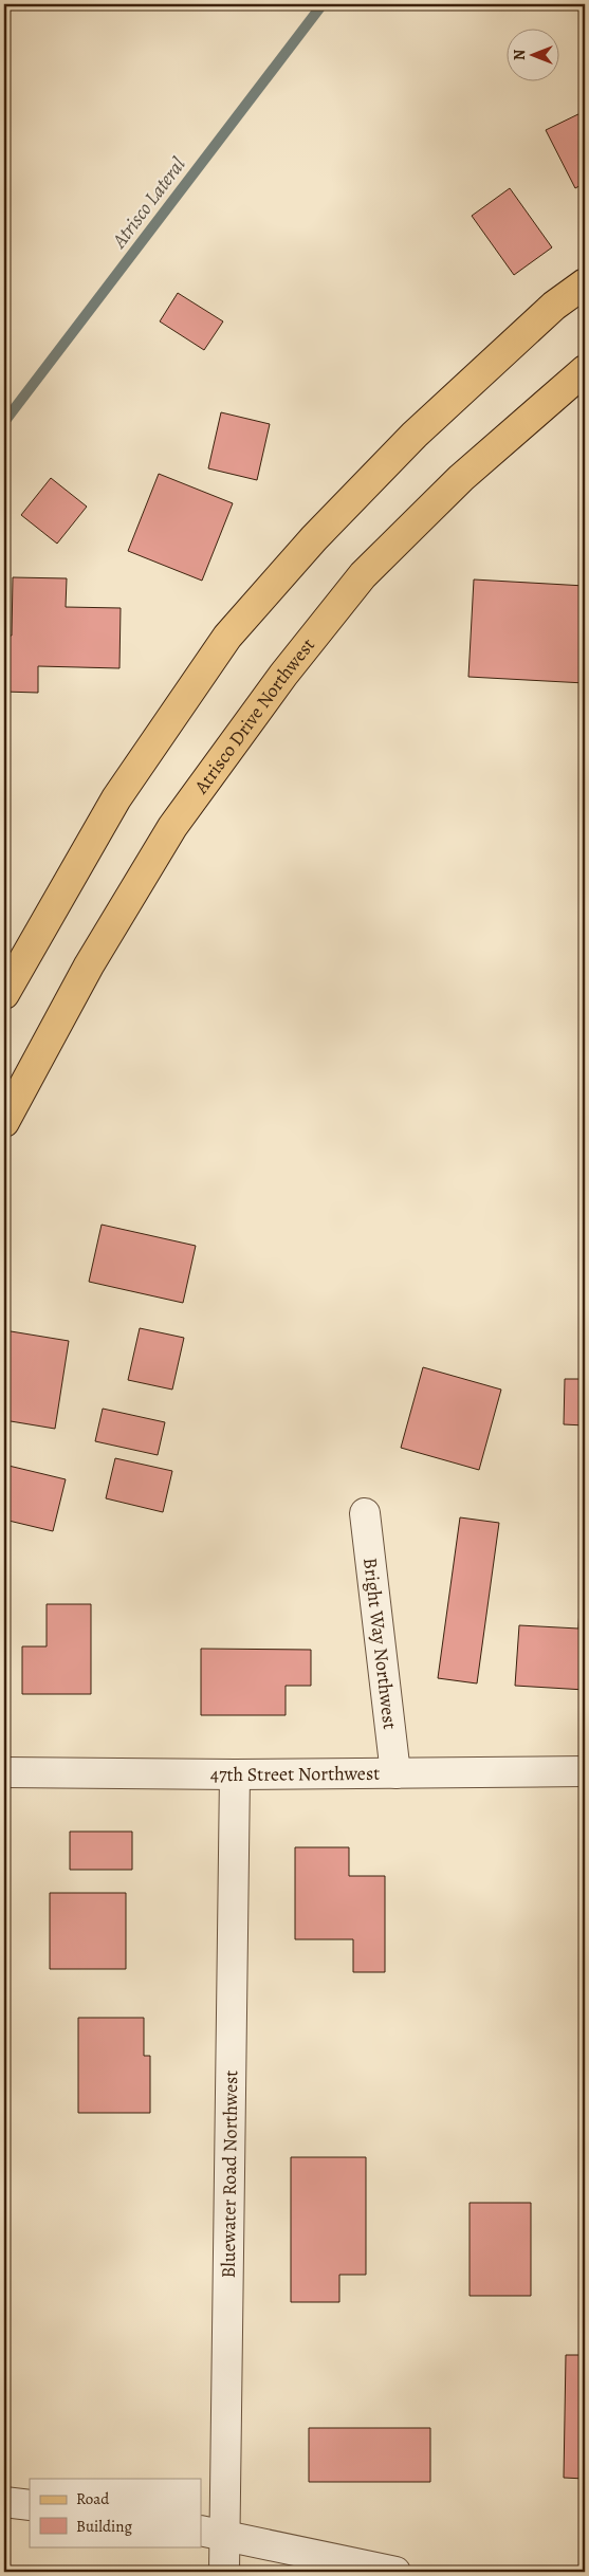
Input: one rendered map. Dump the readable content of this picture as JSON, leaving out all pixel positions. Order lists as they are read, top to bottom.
{
  "streets": {
    "main road": ["Atrisco Drive Northwest"],
    "street": ["Bright Way Northwest", "47th Street Northwest", "Bluewater Road Northwest"]
  },
  "crossings": [
    ["Bright Way Northwest", "47th Street Northwest"],
    ["47th Street Northwest", "Bluewater Road Northwest"]
  ],
  "water": ["Atrisco Lateral"],
  "legend": ["Road", "Building"],
  "north": "left"
}
